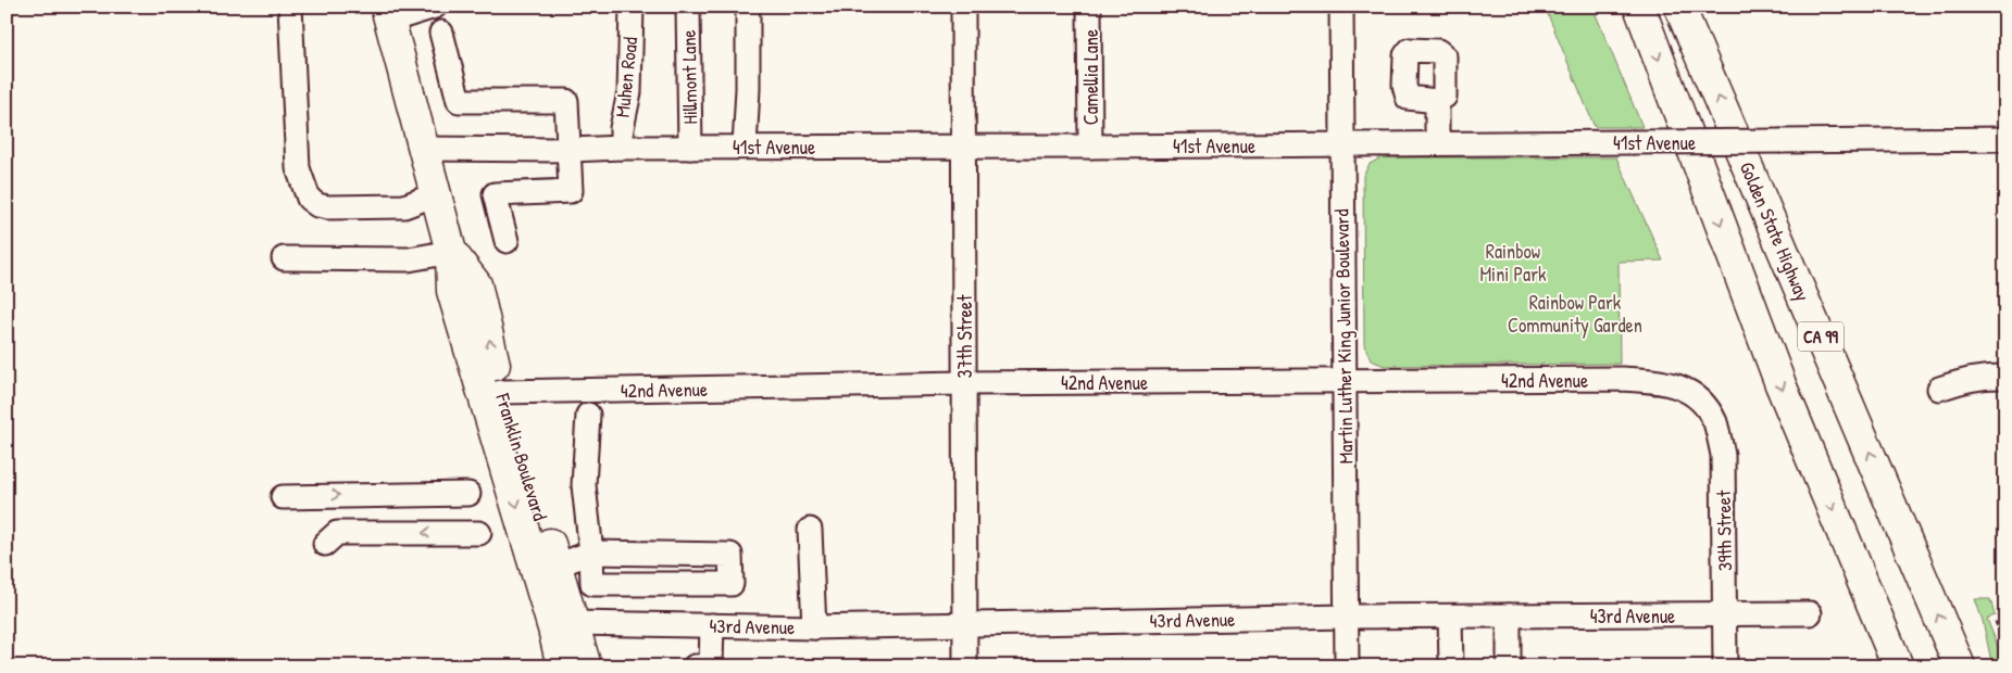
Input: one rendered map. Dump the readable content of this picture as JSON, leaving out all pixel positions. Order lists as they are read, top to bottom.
{
  "streets": {
    "main road": ["Golden State Highway", "CA 99", "Franklin Boulevard"],
    "street": [
      "Muhen Road",
      "Hillmont Lane",
      "Camellia Lane",
      "41st Avenue",
      "37th Street",
      "Martin Luther King Junior Boulevard",
      "42nd Avenue",
      "39th Street",
      "43rd Avenue"
    ]
  },
  "crossings": [
    ["Muhen Road", "41st Avenue"],
    ["Hillmont Lane", "41st Avenue"],
    ["Camellia Lane", "41st Avenue"],
    ["41st Avenue", "37th Street"],
    ["41st Avenue", "Martin Luther King Junior Boulevard"],
    ["41st Avenue", "Franklin Boulevard"],
    ["37th Street", "42nd Avenue"],
    ["37th Street", "43rd Avenue"],
    ["Martin Luther King Junior Boulevard", "42nd Avenue"],
    ["Martin Luther King Junior Boulevard", "43rd Avenue"],
    ["42nd Avenue", "Franklin Boulevard"],
    ["42nd Avenue", "39th Street"],
    ["Franklin Boulevard", "43rd Avenue"],
    ["39th Street", "43rd Avenue"]
  ],
  "parks": ["Rainbow Mini Park", "Rainbow Park Community Garden"]
}
